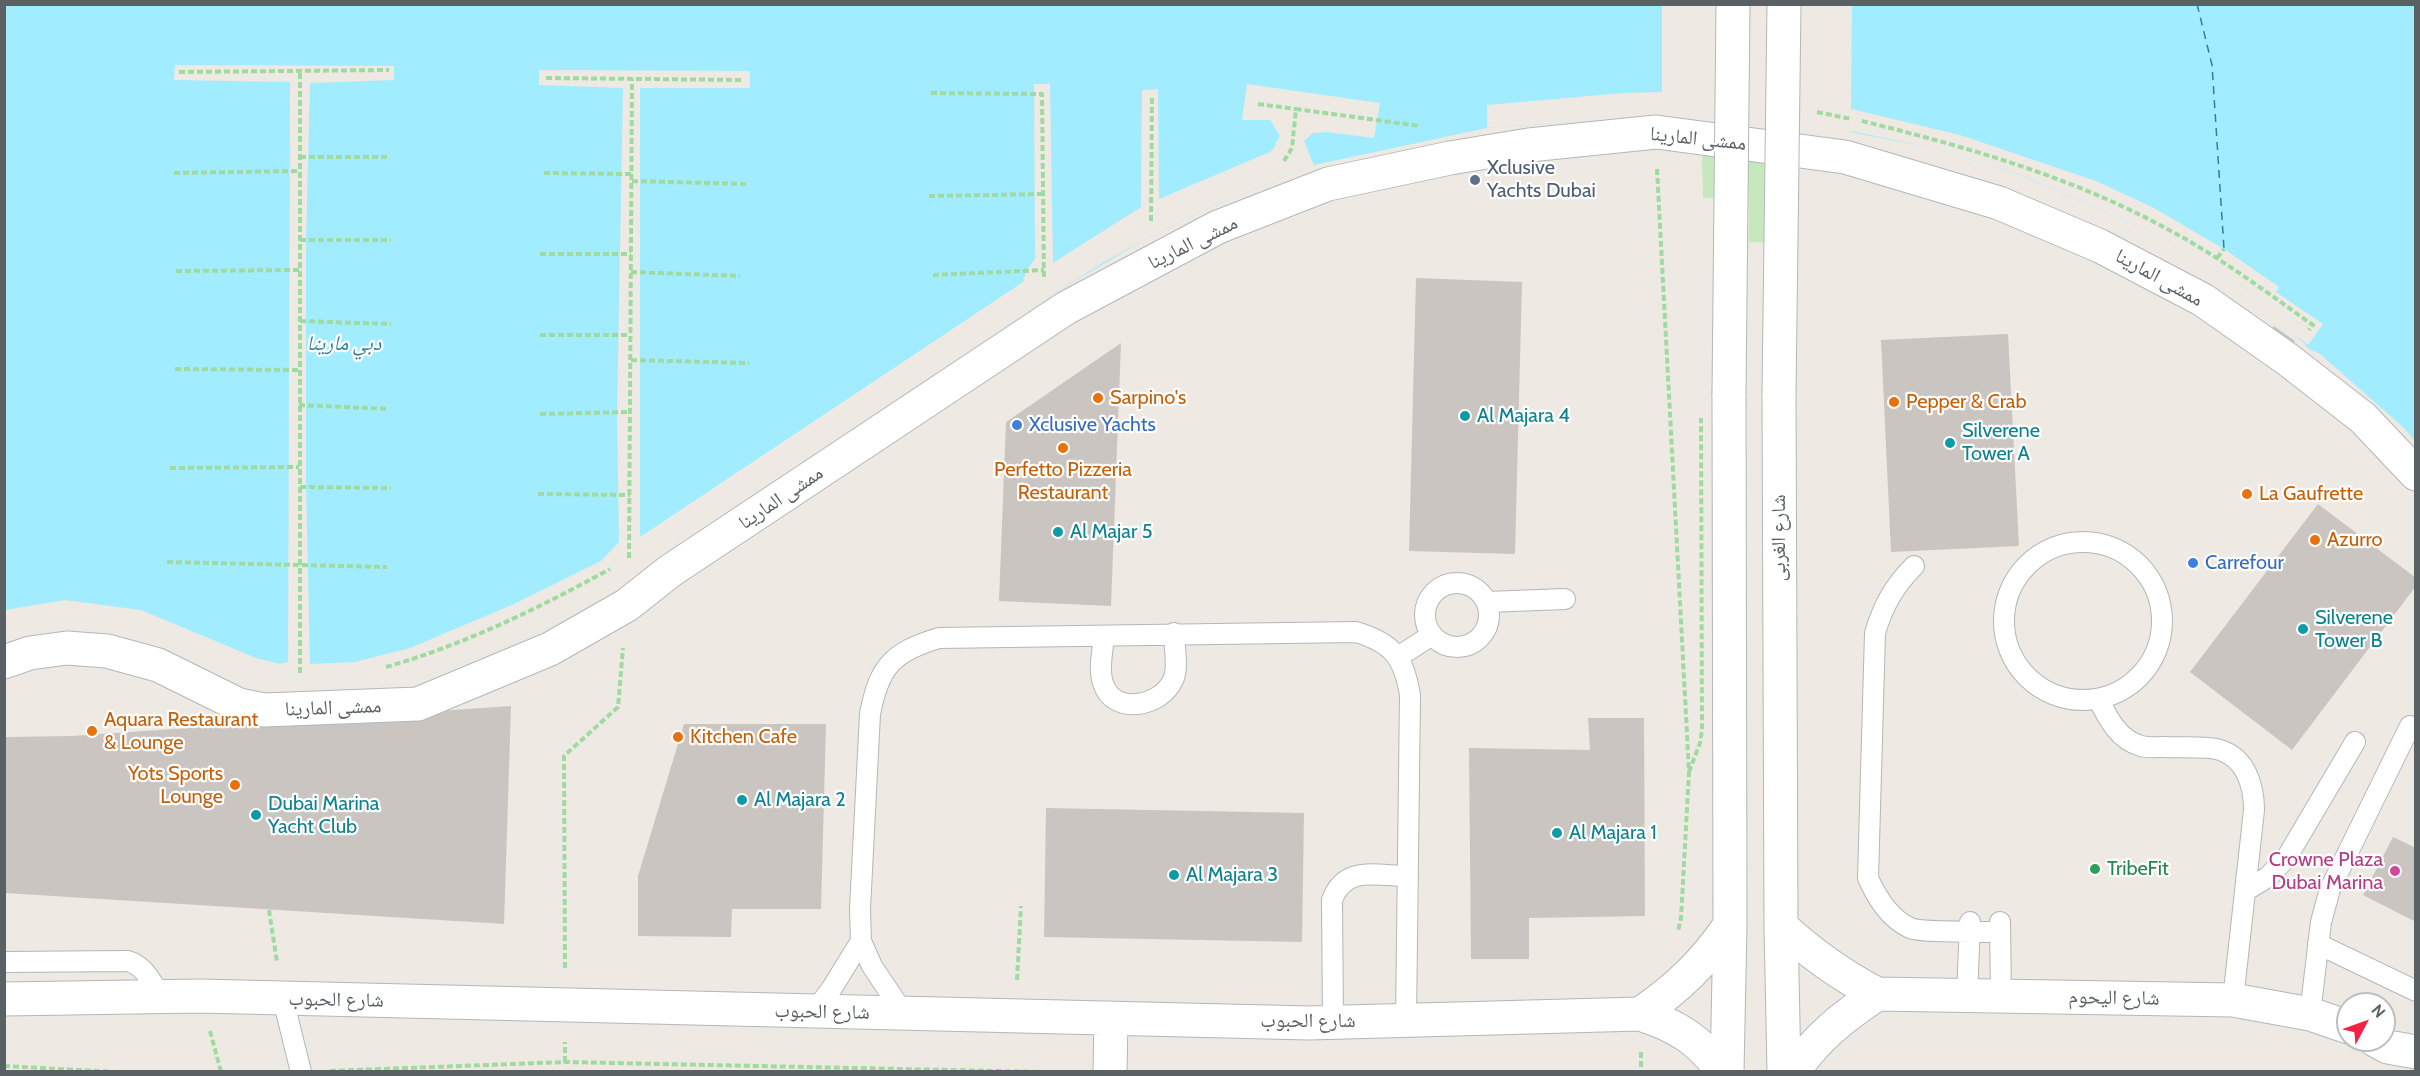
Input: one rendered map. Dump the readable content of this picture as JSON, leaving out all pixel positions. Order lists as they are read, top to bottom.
{
  "streets": {
    "street": [
      "ممشى المارينا",
      "شارع الغربى",
      "شارع اليحوم",
      "شارع الحبوب"
    ]
  },
  "crossings": [
    ["شارع الغربى", "شارع اليحوم"]
  ],
  "water": ["دبي مارينا"],
  "places": [
    "Xclusive Yachts Dubai",
    "Sarpino's",
    "Pepper & Crab",
    "Al Majara 4",
    "Xclusive Yachts",
    "Silverene Tower A",
    "Perfetto Pizzeria Restaurant",
    "La Gaufrette",
    "Al Majar 5",
    "Azurro",
    "Carrefour",
    "Silverene Tower B",
    "Aquara Restaurant & Lounge",
    "Kitchen Cafe",
    "Yots Sports Lounge",
    "Al Majara 2",
    "Dubai Marina Yacht Club",
    "Al Majara 1",
    "TribeFit",
    "Crowne Plaza Dubai Marina",
    "Al Majara 3"
  ],
  "north": "top right"
}
